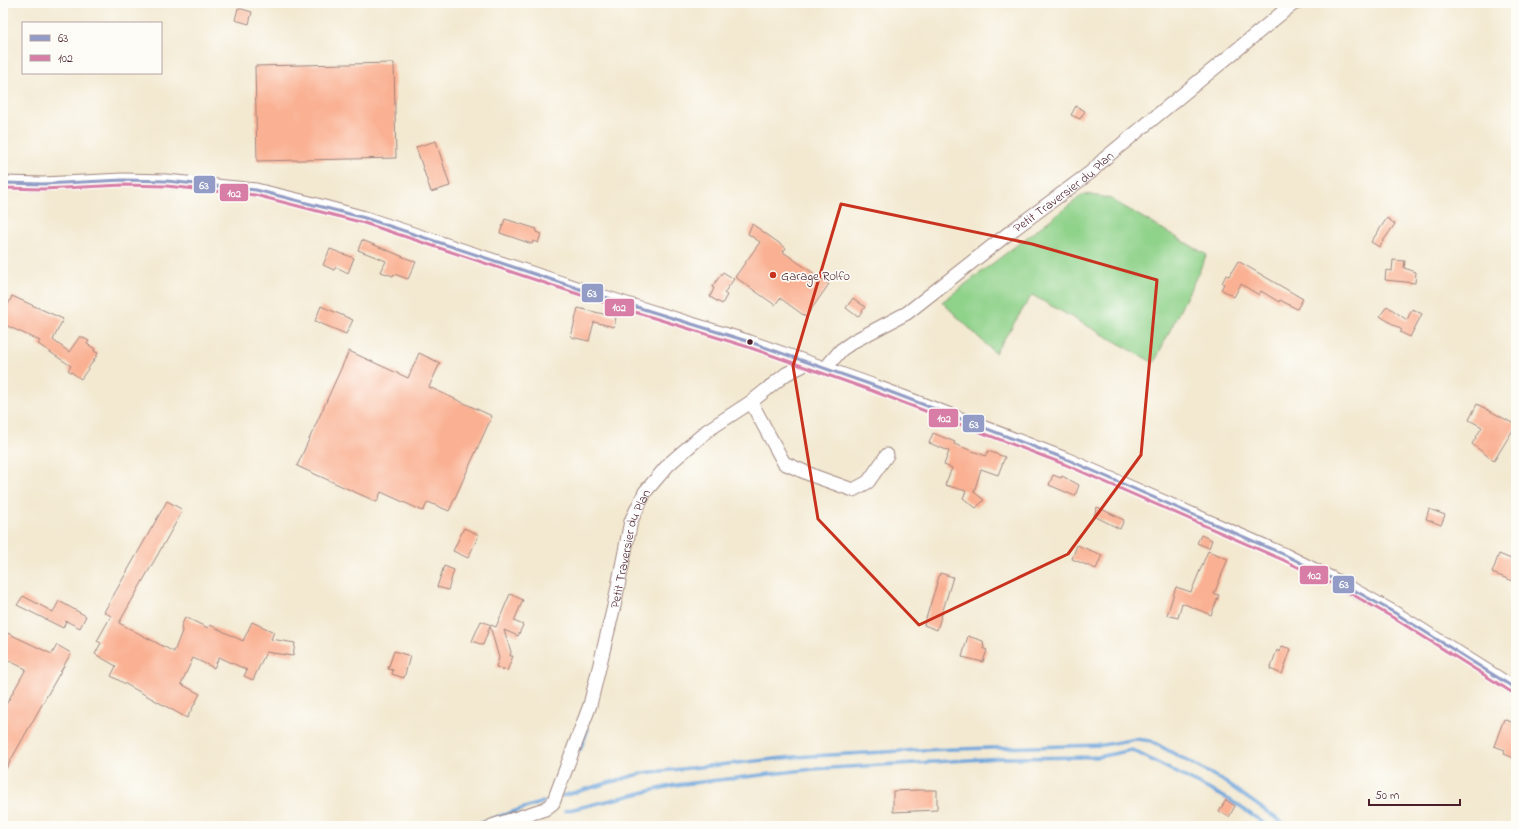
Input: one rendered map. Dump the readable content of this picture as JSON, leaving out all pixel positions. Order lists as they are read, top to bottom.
{
  "streets": {
    "street": ["Petit Traversier du Plan"]
  },
  "places": ["Garage Rolfo"],
  "lines": ["transit line 63", "transit line 102"],
  "legend": ["63", "102"],
  "scale_bar": "50 m"
}
